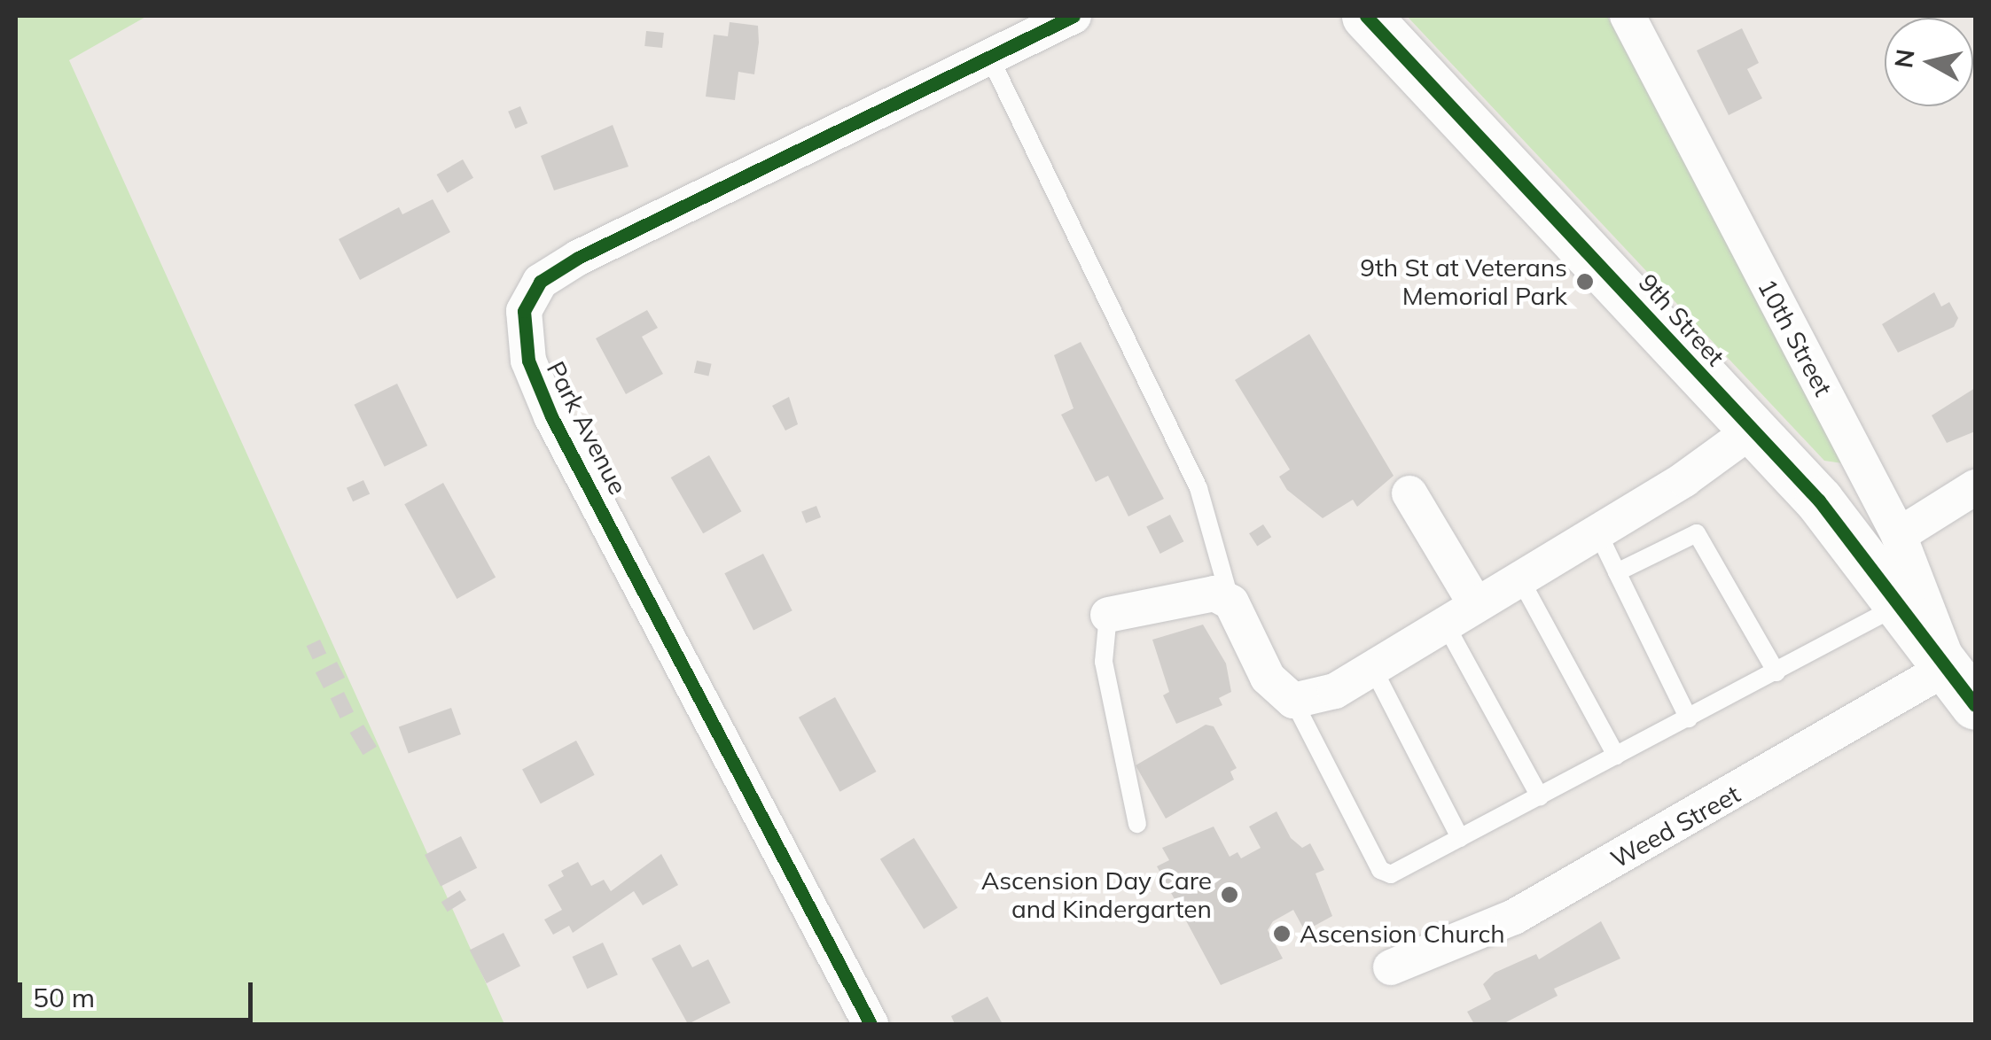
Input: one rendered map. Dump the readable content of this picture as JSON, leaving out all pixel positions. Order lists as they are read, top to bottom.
{
  "streets": {
    "main road": ["9th Street"],
    "street": ["10th Street", "Park Avenue", "Weed Street"]
  },
  "crossings": [
    ["9th Street", "10th Street"],
    ["9th Street", "Weed Street"],
    ["10th Street", "Weed Street"]
  ],
  "places": ["9th St at Veterans Memorial Park", "Ascension Day Care and Kindergarten", "Ascension Church"],
  "scale_bar": "50 m",
  "north": "left"
}
